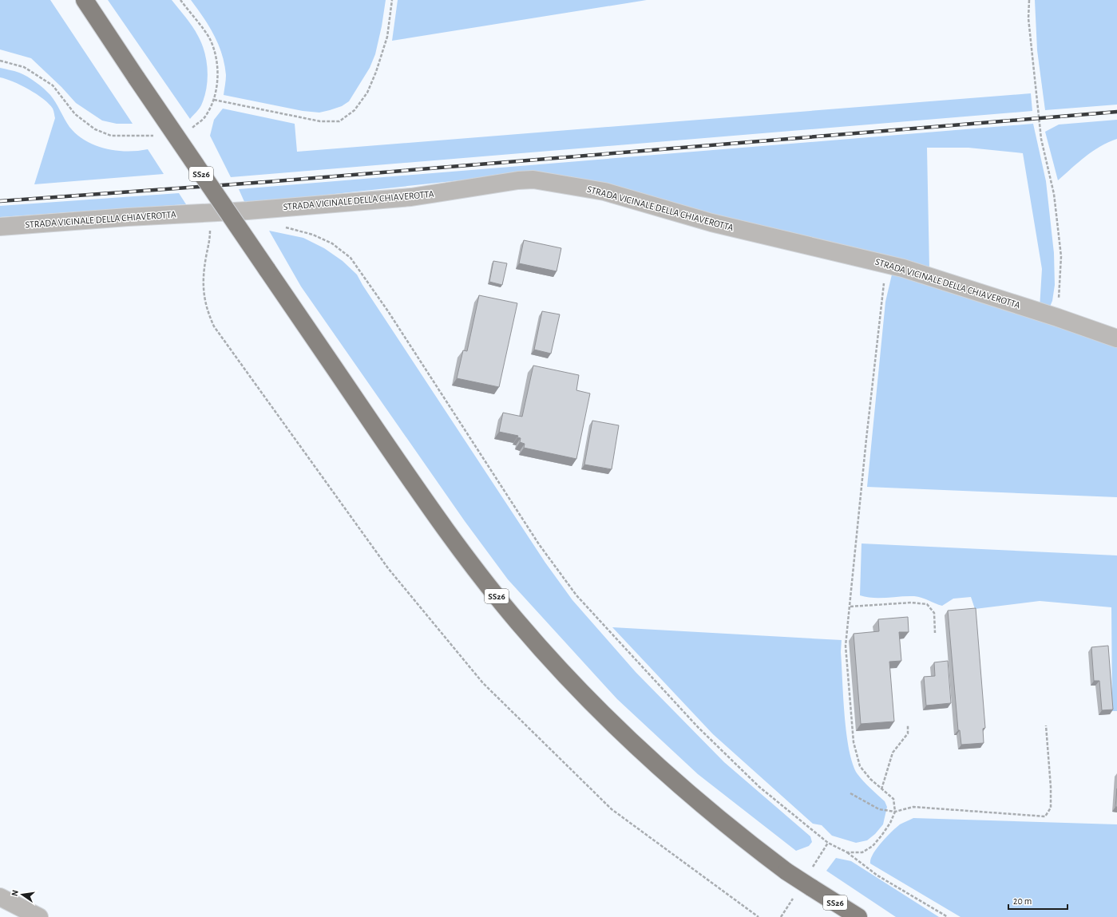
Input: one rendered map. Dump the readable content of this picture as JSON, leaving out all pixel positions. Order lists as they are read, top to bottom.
{
  "streets": {
    "main road": ["SS26"],
    "street": ["STRADA VICINALE DELLA CHIAVEROTTA"]
  },
  "scale_bar": "20 m",
  "north": "left"
}
